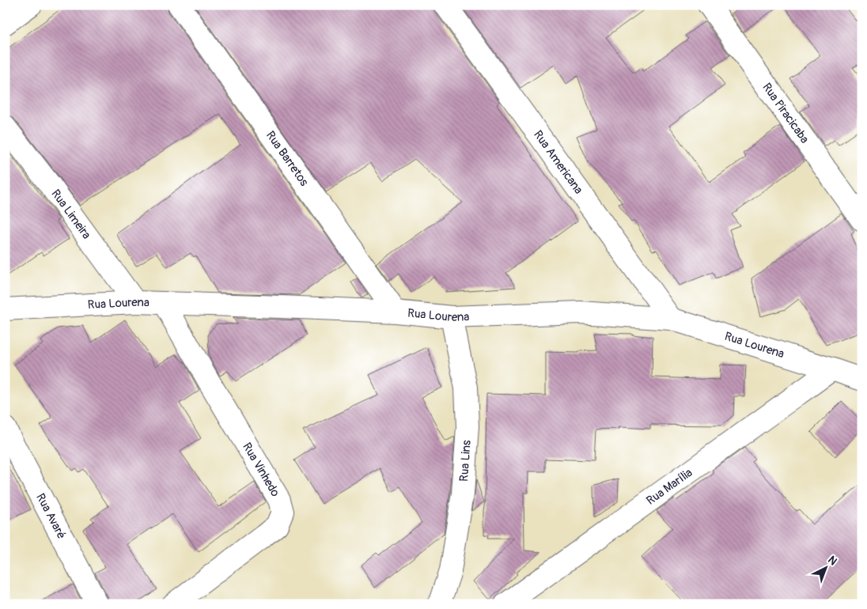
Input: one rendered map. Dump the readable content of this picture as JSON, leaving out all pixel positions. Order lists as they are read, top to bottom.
{
  "streets": {
    "street": [
      "Rua Piracicaba",
      "Rua Barretos",
      "Rua Americana",
      "Rua Limeira",
      "Rua Lourena",
      "Rua Lins",
      "Rua Vinhedo",
      "Rua Marília",
      "Rua Avaré"
    ]
  },
  "crossings": [
    ["Rua Barretos", "Rua Lourena"],
    ["Rua Americana", "Rua Lourena"],
    ["Rua Limeira", "Rua Lourena"],
    ["Rua Lourena", "Rua Lins"],
    ["Rua Lourena", "Rua Vinhedo"],
    ["Rua Lourena", "Rua Marília"]
  ],
  "north": "top right"
}
